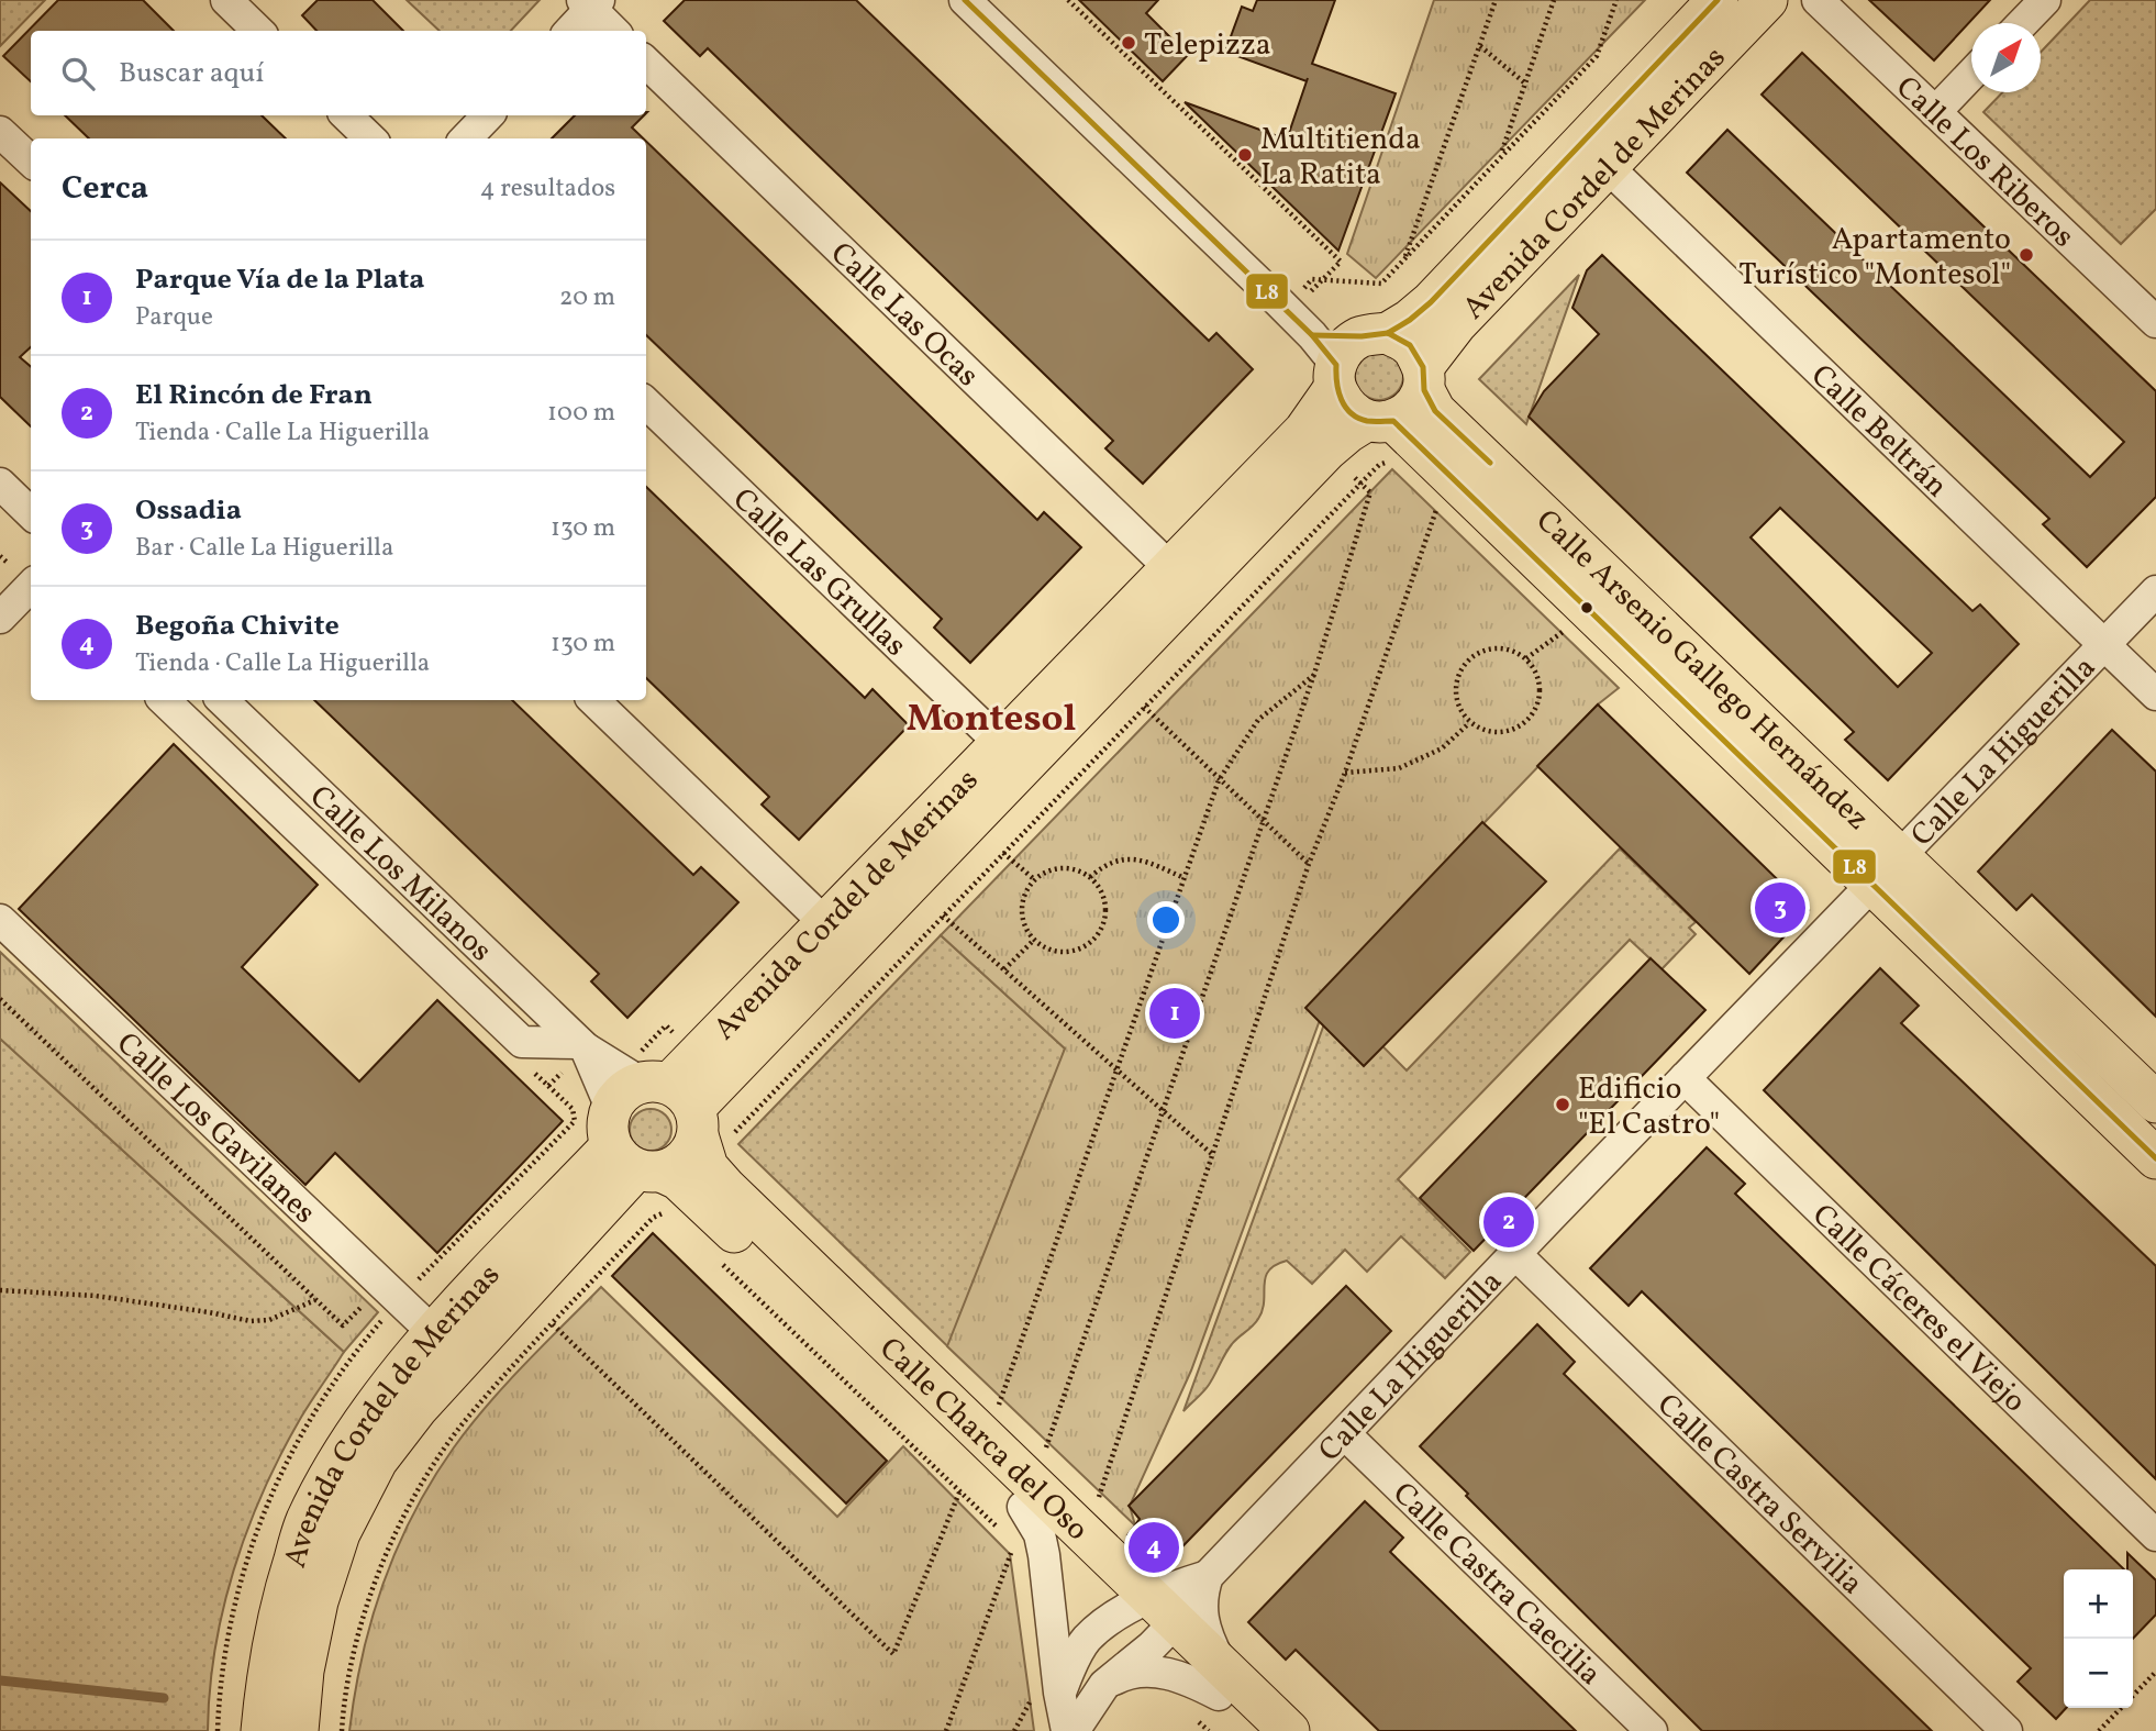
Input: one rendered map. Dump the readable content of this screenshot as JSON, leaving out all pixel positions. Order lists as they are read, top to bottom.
{
  "streets": {
    "main road": ["Avenida Cordel de Merinas", "Calle Arsenio Gallego Hernández", "Calle Charca del Oso"],
    "street": [
      "Calle Los Riberos",
      "Calle Las Ocas",
      "Calle Beltrán",
      "Calle Las Grullas",
      "Calle La Higuerilla",
      "Calle Los Milanos",
      "Calle Los Gavilanes",
      "Calle Cáceres el Viejo",
      "Calle Castra Servilia",
      "Calle Castra Caecilia"
    ]
  },
  "crossings": [
    ["Avenida Cordel de Merinas", "Calle Las Ocas"],
    ["Avenida Cordel de Merinas", "Calle Beltrán"],
    ["Avenida Cordel de Merinas", "Calle Las Grullas"],
    ["Avenida Cordel de Merinas", "Calle Arsenio Gallego Hernández"],
    ["Avenida Cordel de Merinas", "Calle Los Milanos"],
    ["Avenida Cordel de Merinas", "Calle Los Gavilanes"],
    ["Avenida Cordel de Merinas", "Calle Charca del Oso"],
    ["Calle Beltrán", "Calle La Higuerilla"],
    ["Calle Arsenio Gallego Hernández", "Calle La Higuerilla"],
    ["Calle La Higuerilla", "Calle Cáceres el Viejo"],
    ["Calle La Higuerilla", "Calle Charca del Oso"],
    ["Calle La Higuerilla", "Calle Castra Servilia"],
    ["Calle La Higuerilla", "Calle Castra Caecilia"],
    ["Calle Los Milanos", "Calle Charca del Oso"]
  ],
  "districts": ["Montesol"],
  "places": [
    "Telepizza",
    "Multitienda La Ratita",
    "Apartamento Turístico \"Montesol\"",
    "Edificio \"El Castro\""
  ],
  "lines": ["transit line L8"],
  "north": "top right",
  "page": {
    "search": "Buscar aquí",
    "heading": ["Cerca", "4 resultados"],
    "list": [
      {
        "mark": "1",
        "name": "Parque Vía de la Plata",
        "note": "Parque",
        "value": "20 m"
      },
      {
        "mark": "2",
        "name": "El Rincón de Fran",
        "note": "Tienda · Calle La Higuerilla",
        "value": "100 m"
      },
      {
        "mark": "3",
        "name": "Ossadia",
        "note": "Bar · Calle La Higuerilla",
        "value": "130 m"
      },
      {
        "mark": "4",
        "name": "Begoña Chivite",
        "note": "Tienda · Calle La Higuerilla",
        "value": "130 m"
      }
    ],
    "pins": [
      "3",
      "1",
      "2",
      "4"
    ],
    "map_buttons": ["+", "−"]
  }
}
